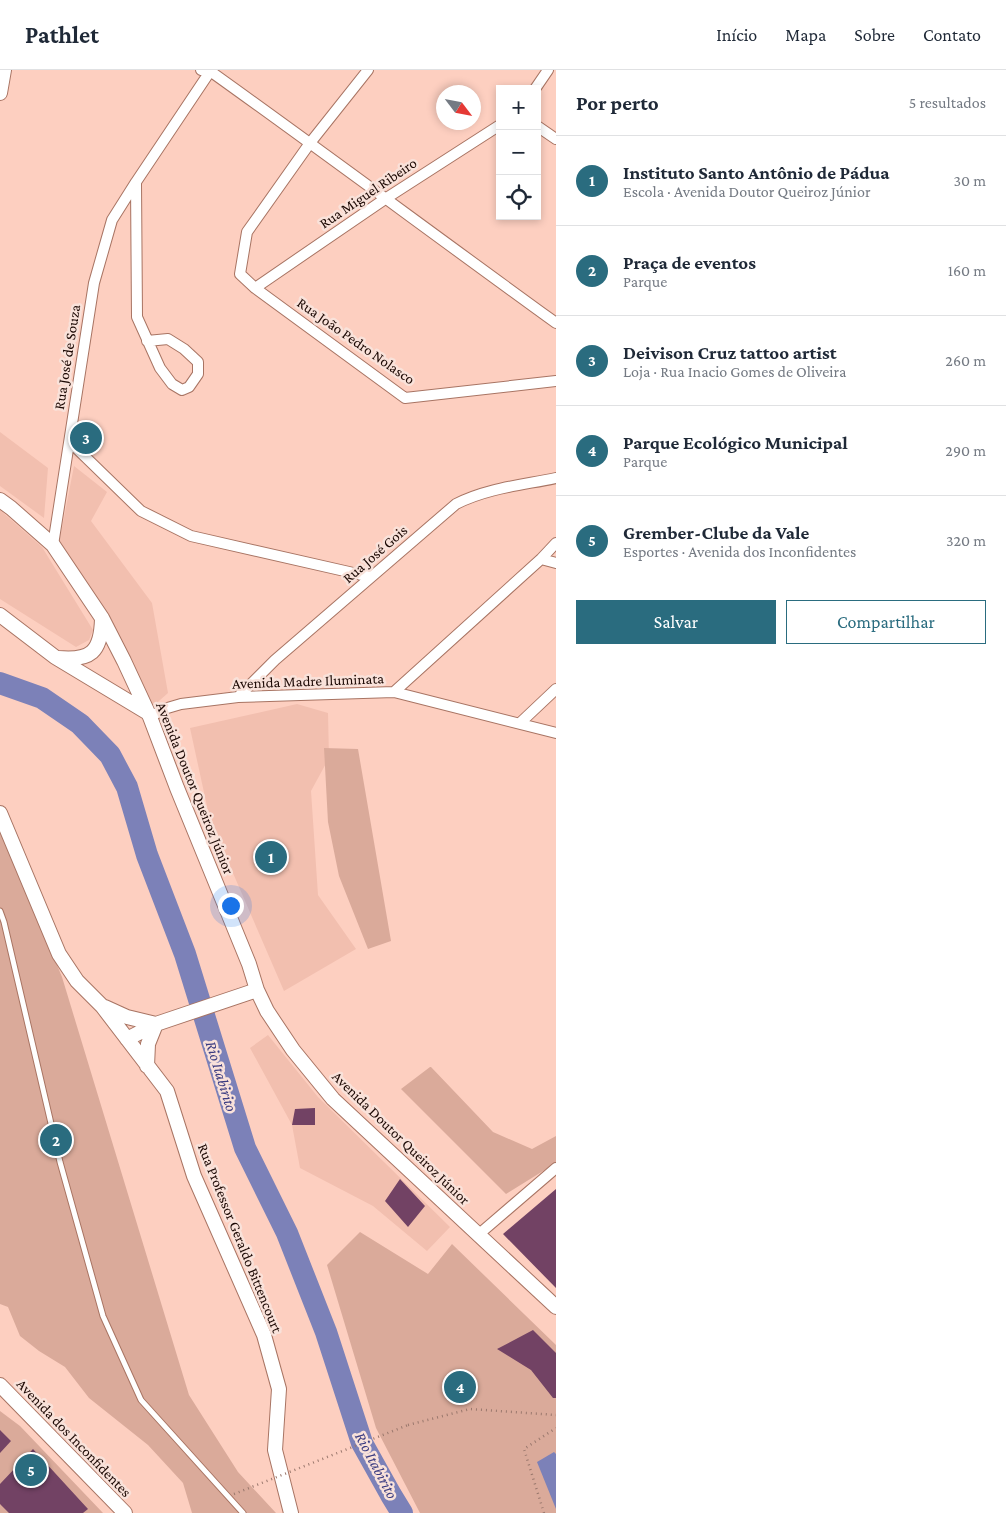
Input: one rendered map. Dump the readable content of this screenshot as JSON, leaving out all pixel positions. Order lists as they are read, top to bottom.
{
  "streets": {
    "main road": ["Avenida Doutor Queiroz Júnior", "Rua Professor Geraldo Bittencourt", "Avenida dos Inconfidentes"],
    "street": [
      "Rua Miguel Ribeiro",
      "Rua João Pedro Nolasco",
      "Rua José de Souza",
      "Rua José Gois",
      "Avenida Madre Iluminata"
    ]
  },
  "crossings": [
    ["Rua Miguel Ribeiro", "Rua João Pedro Nolasco"],
    ["Rua José de Souza", "Avenida Doutor Queiroz Júnior"],
    ["Rua José Gois", "Avenida Madre Iluminata"],
    ["Avenida Madre Iluminata", "Avenida Doutor Queiroz Júnior"]
  ],
  "water": ["Rio Itabirito"],
  "north": "bottom right",
  "page": {
    "header": "Pathlet",
    "nav": [
      "Início",
      "Mapa",
      "Sobre",
      "Contato"
    ],
    "heading": ["Por perto", "5 resultados"],
    "map_buttons": ["+", "−"],
    "list": [
      {
        "mark": "1",
        "name": "Instituto Santo Antônio de Pádua",
        "note": "Escola · Avenida Doutor Queiroz Júnior",
        "value": "30 m"
      },
      {
        "mark": "2",
        "name": "Praça de eventos",
        "note": "Parque",
        "value": "160 m"
      },
      {
        "mark": "3",
        "name": "Deivison Cruz tattoo artist",
        "note": "Loja · Rua Inacio Gomes de Oliveira",
        "value": "260 m"
      },
      {
        "mark": "4",
        "name": "Parque Ecológico Municipal",
        "note": "Parque",
        "value": "290 m"
      },
      {
        "mark": "5",
        "name": "Grember-Clube da Vale",
        "note": "Esportes · Avenida dos Inconfidentes",
        "value": "320 m"
      }
    ],
    "pins": [
      "3",
      "1",
      "2",
      "4",
      "5"
    ],
    "buttons": ["Salvar", "Compartilhar"]
  }
}
